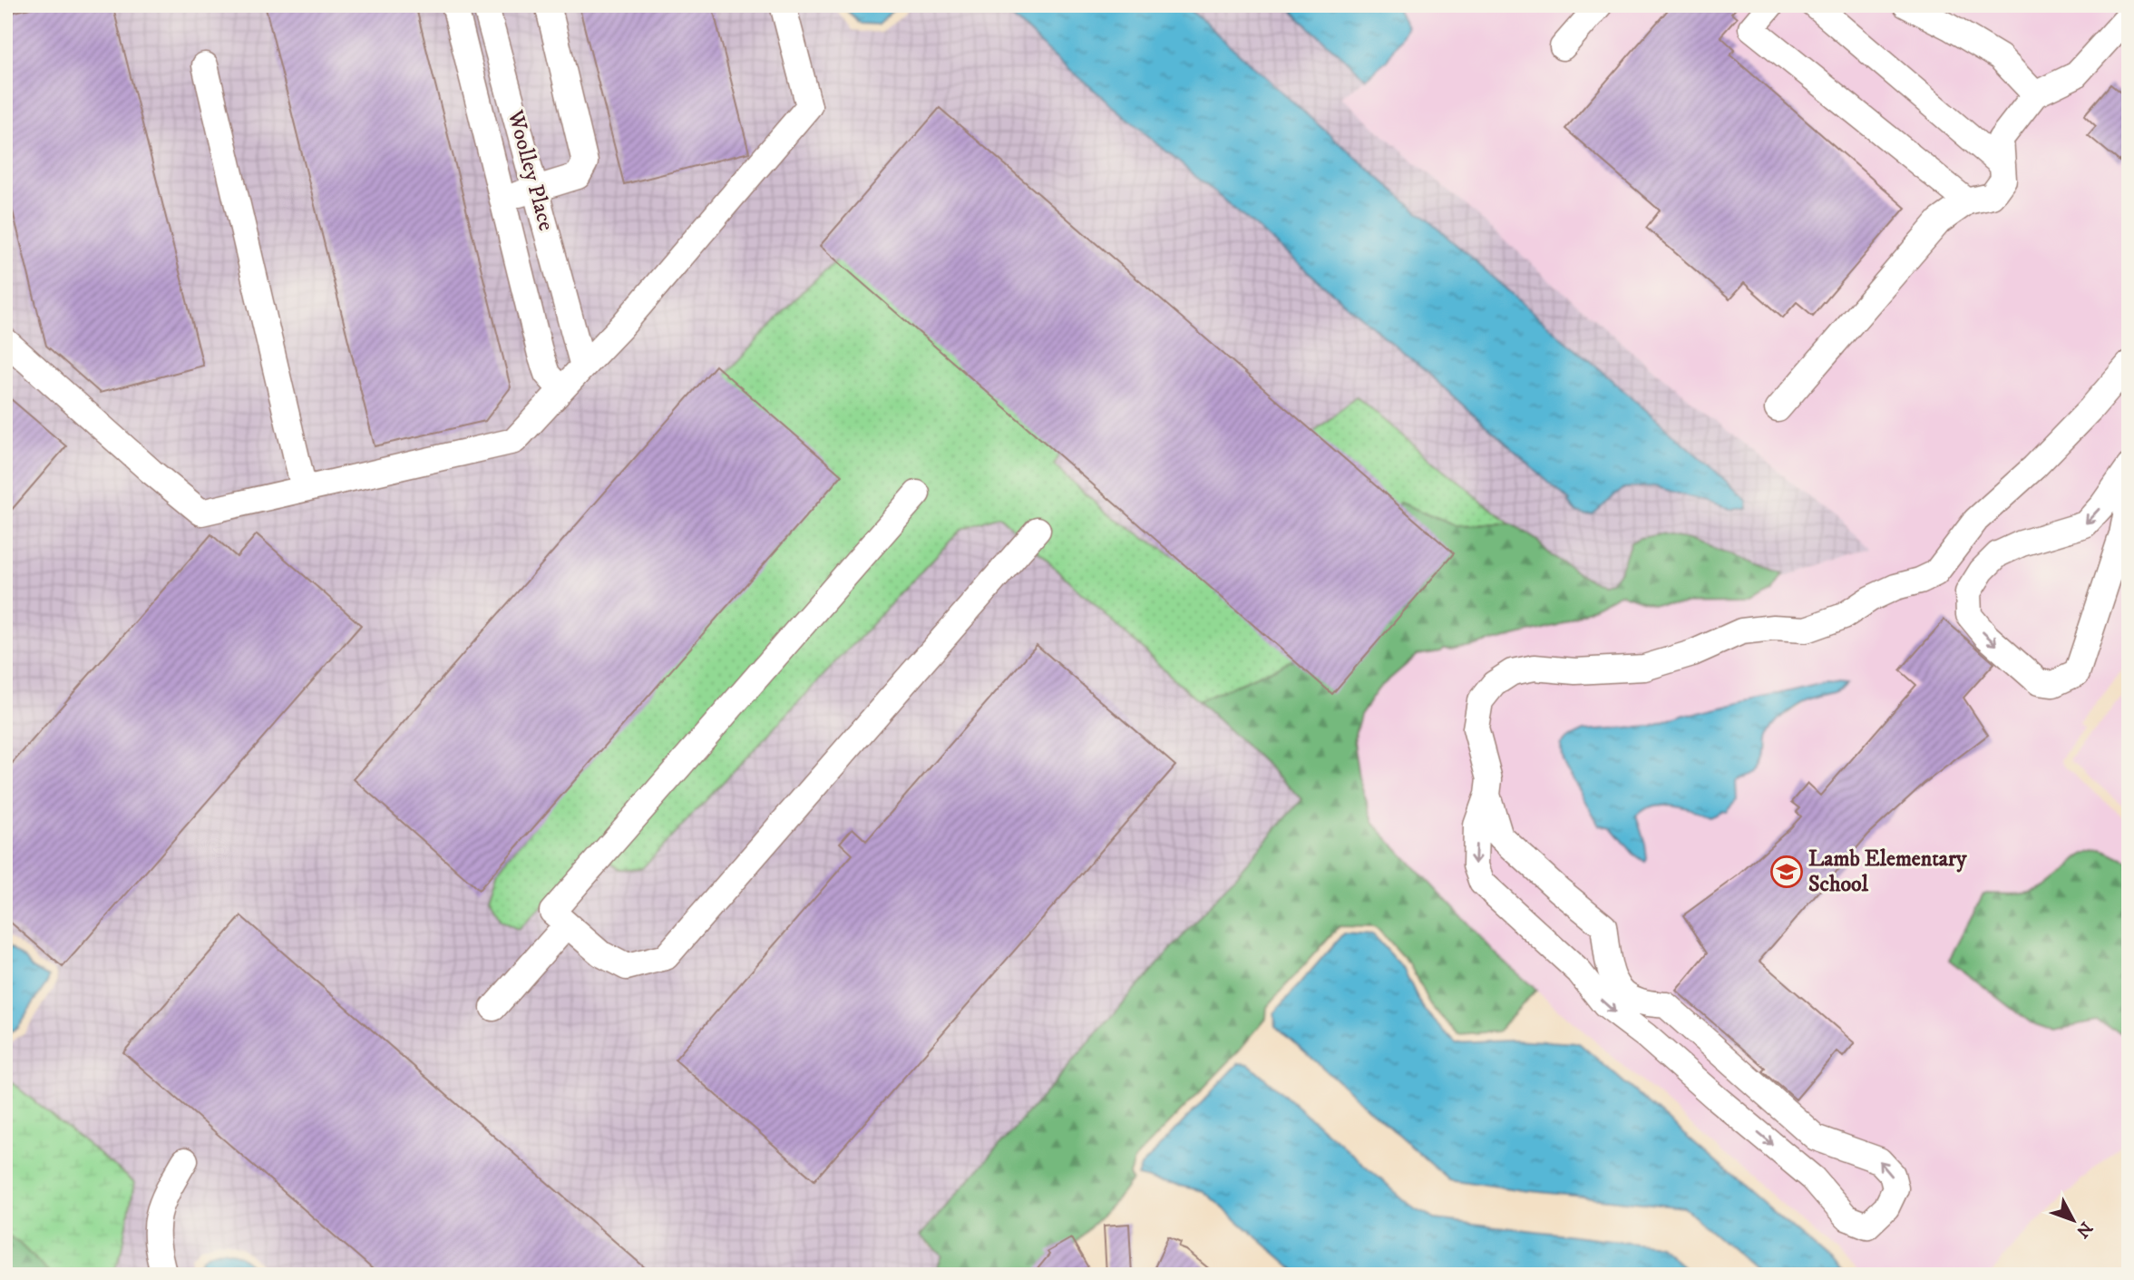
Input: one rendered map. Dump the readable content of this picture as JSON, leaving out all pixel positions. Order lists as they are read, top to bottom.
{
  "streets": {
    "street": ["Woolley Place"]
  },
  "places": {
    "school or university": ["Lamb Elementary School"]
  },
  "north": "bottom right"
}
